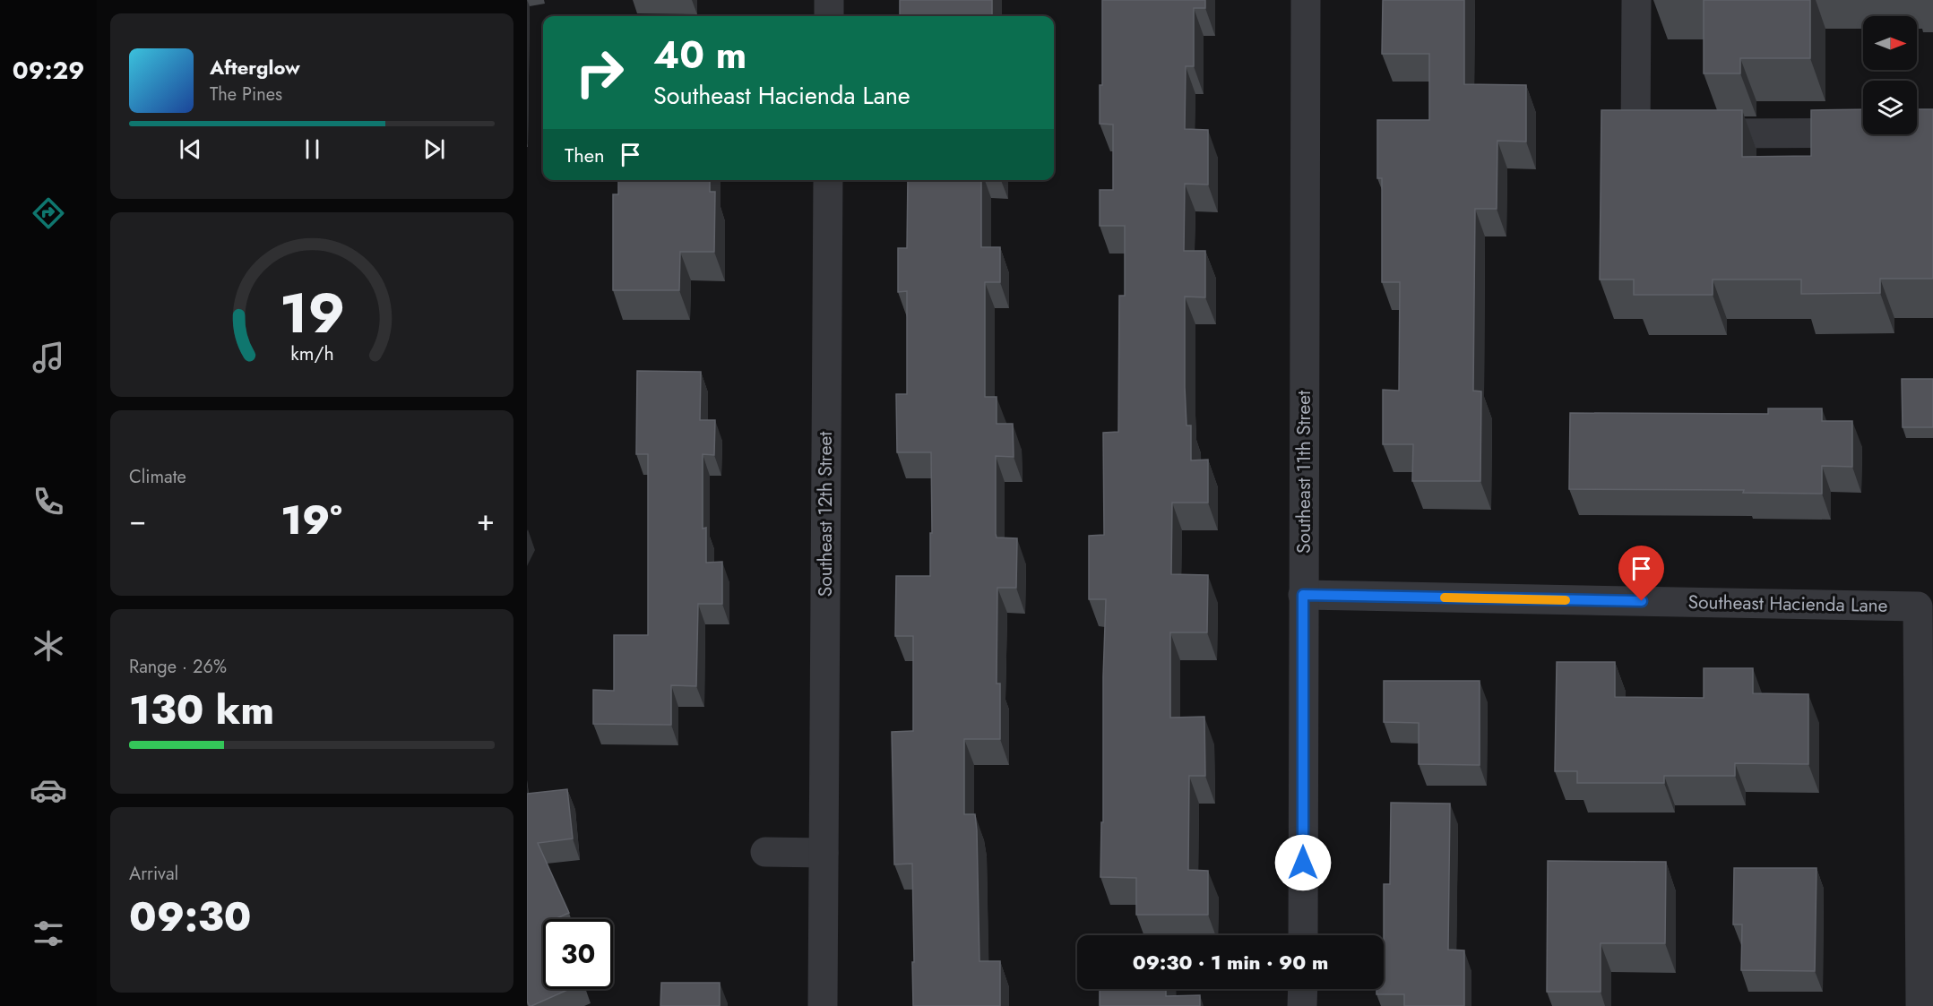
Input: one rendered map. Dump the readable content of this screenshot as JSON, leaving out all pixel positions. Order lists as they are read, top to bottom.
{
  "streets": {
    "street": ["Southeast 11th Street", "Southeast 12th Street", "Southeast Hacienda Lane"]
  },
  "crossings": [
    ["Southeast 11th Street", "Southeast Hacienda Lane"]
  ],
  "north": "right",
  "page": {
    "tabs": "09:29",
    "turn": ["40 m", "Southeast Hacienda Lane"],
    "song": ["Afterglow", "The Pines"],
    "then": "Then",
    "tile": [
      "Climate",
      ["Range · 26%", "130 km"],
      ["Arrival", "09:30"]
    ],
    "heat": ["−", "19°", "+"],
    "limit": "30",
    "trip": "09:30 · 1 min · 90 m",
    "gauge": ["19", "km/h"]
  }
}
